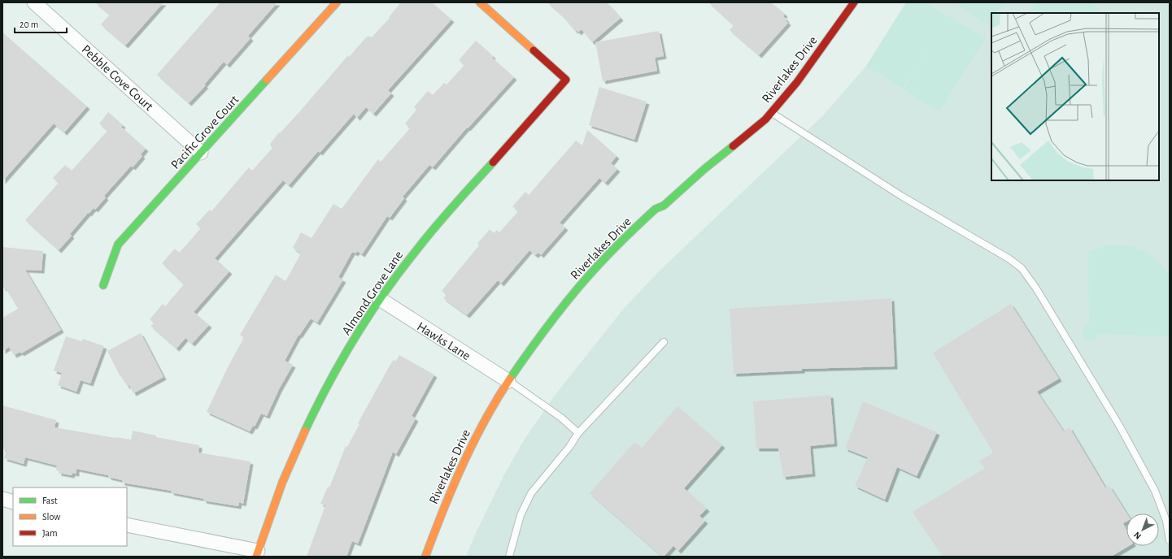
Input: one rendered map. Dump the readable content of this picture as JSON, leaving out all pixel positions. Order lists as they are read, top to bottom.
{
  "streets": {
    "street": [
      "Riverlakes Drive",
      "Pebble Cove Court",
      "Pacific Grove Court",
      "Almond Grove Lane",
      "Hawks Lane"
    ]
  },
  "crossings": [
    ["Riverlakes Drive", "Hawks Lane"],
    ["Pebble Cove Court", "Pacific Grove Court"],
    ["Almond Grove Lane", "Hawks Lane"]
  ],
  "legend": ["Fast", "Slow", "Jam"],
  "scale_bar": "20 m",
  "north": "bottom left"
}
